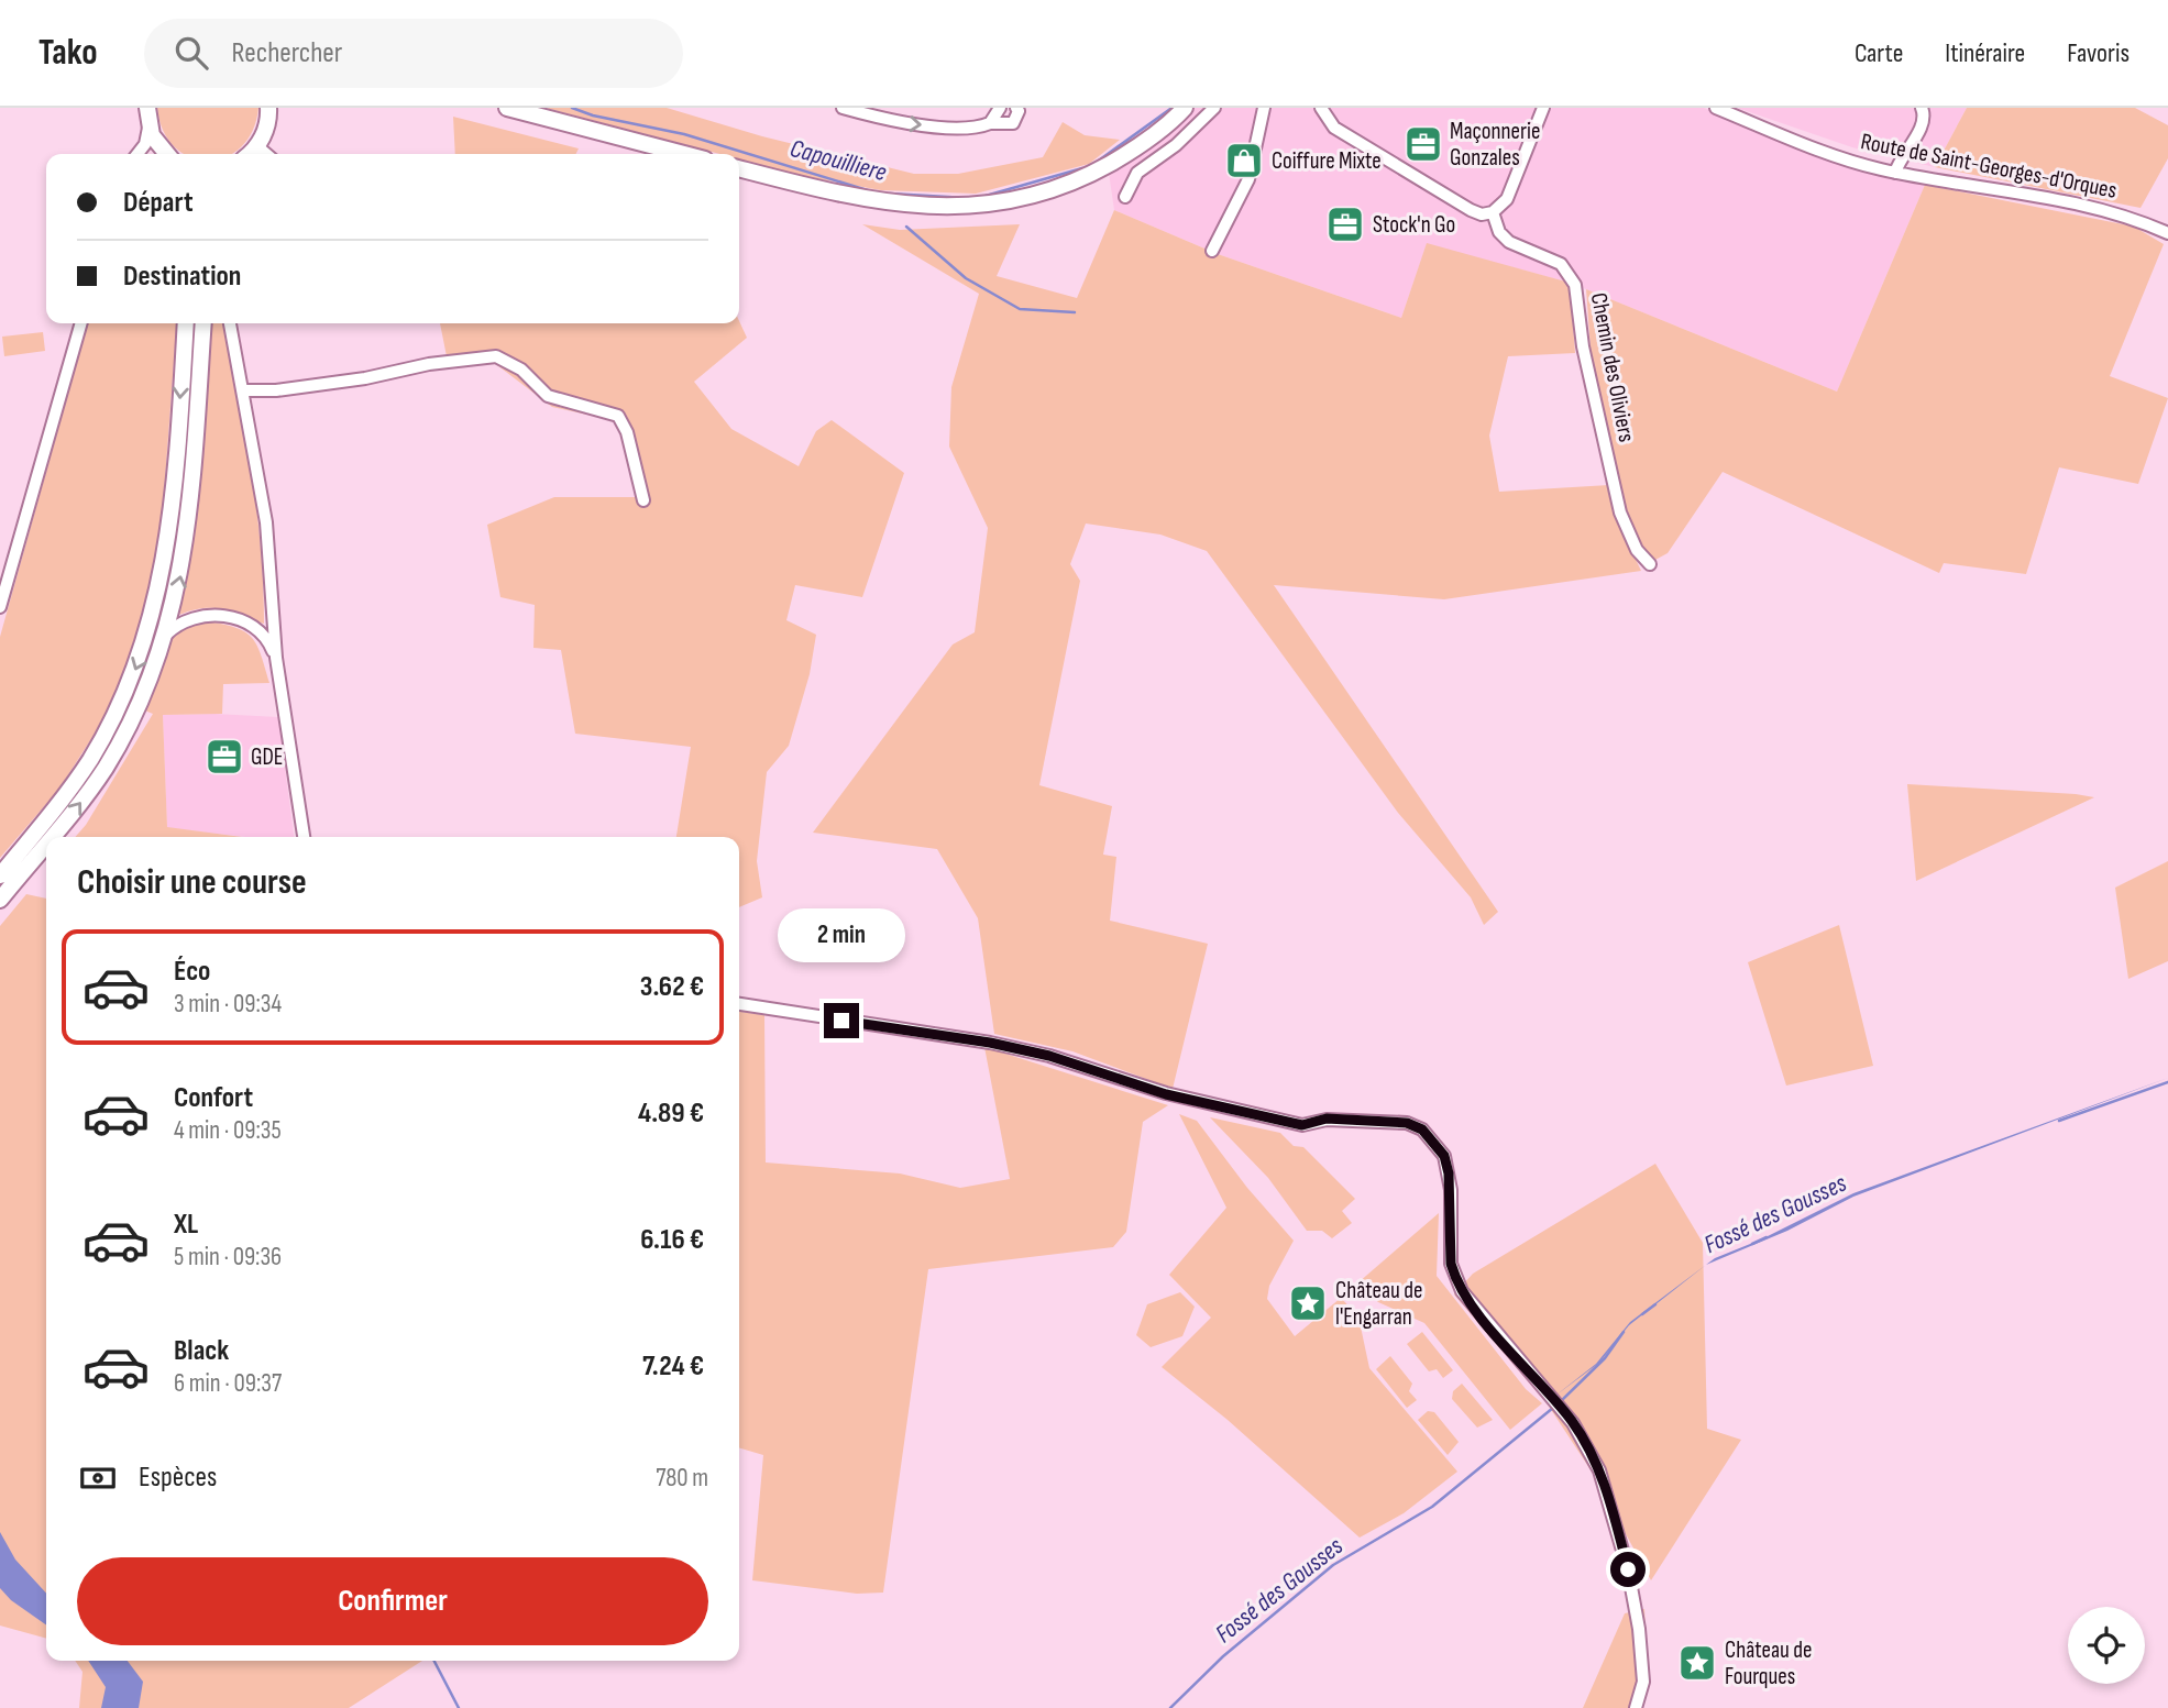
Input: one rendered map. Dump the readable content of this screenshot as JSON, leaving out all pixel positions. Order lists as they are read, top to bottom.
{
  "streets": {
    "street": ["Route de Saint-Georges-d'Orques", "Chemin des Oliviers"]
  },
  "water": ["Capouilliere", "Fossé des Gousses"],
  "places": {
    "office": ["Maçonnerie Gonzales", "Stock'n Go", "GDE"],
    "shop": ["Coiffure Mixte"],
    "place": ["Château de l'Engarran", "Château de Fourques"]
  },
  "page": {
    "header": "Tako",
    "search": "Rechercher",
    "nav": ["Carte", "Itinéraire", "Favoris"],
    "banner": ["Départ", "Destination"],
    "heading": "Choisir une course",
    "bubble": "2 min",
    "list": [
      {
        "name": "Éco",
        "note": "3 min · 09:34",
        "value": "3.62 €"
      },
      {
        "name": "Confort",
        "note": "4 min · 09:35",
        "value": "4.89 €"
      },
      {
        "name": "XL",
        "note": "5 min · 09:36",
        "value": "6.16 €"
      },
      {
        "name": "Black",
        "note": "6 min · 09:37",
        "value": "7.24 €"
      }
    ],
    "pay": ["Espèces", "780 m"],
    "buttons": "Confirmer"
  }
}
